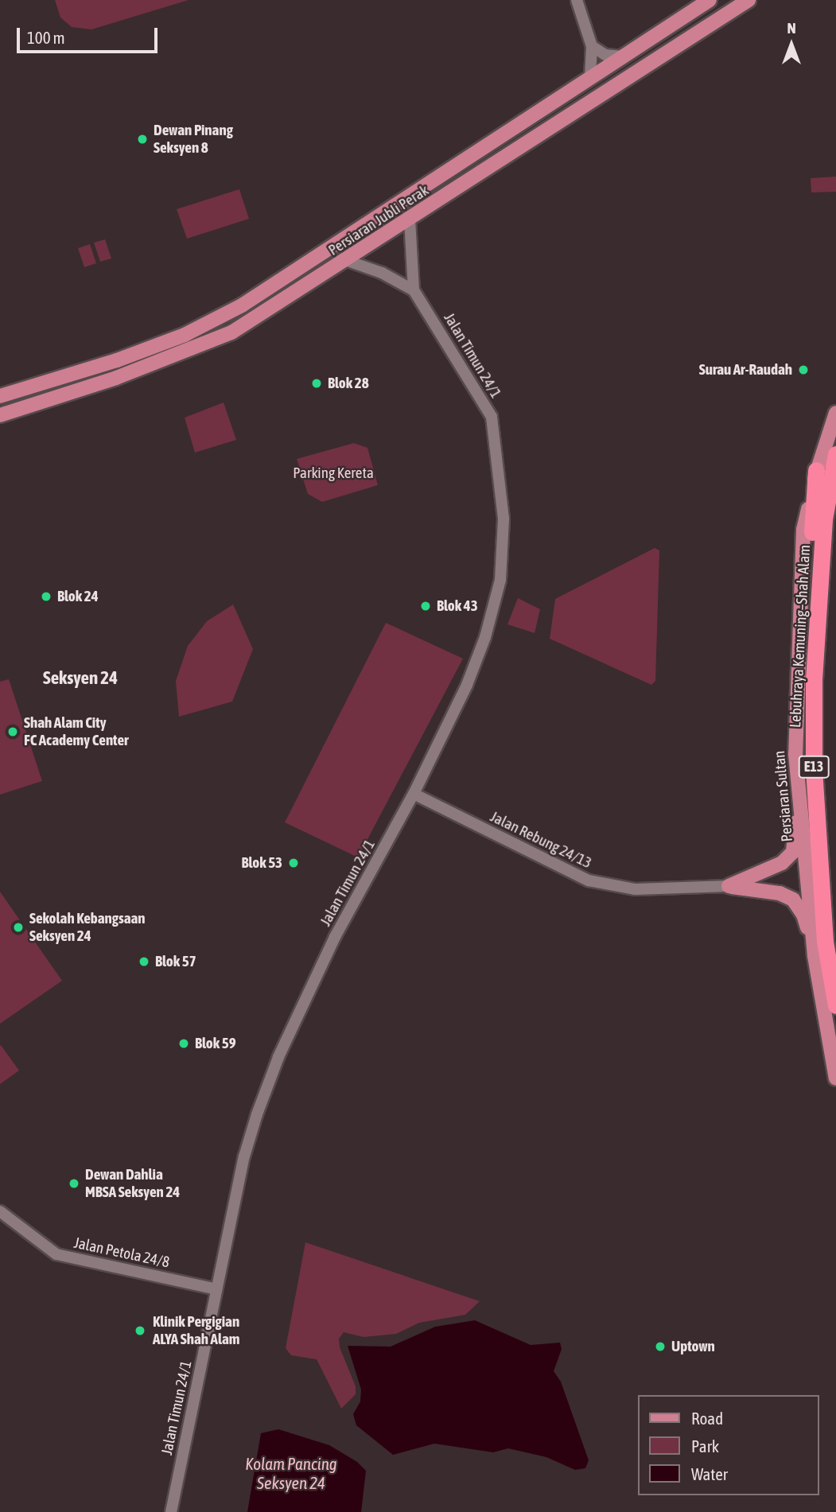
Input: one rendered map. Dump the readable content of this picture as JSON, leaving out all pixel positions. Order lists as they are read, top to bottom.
{
  "streets": {
    "highway": ["Lebuhraya Kemuning–Shah Alam", "E13"],
    "main road": ["Persiaran Jubli Perak", "Persiaran Sultan"],
    "street": ["Jalan Timun 24/1", "Jalan Rebung 24/13", "Jalan Petola 24/8"]
  },
  "crossings": [
    ["Jalan Timun 24/1", "Jalan Rebung 24/13"],
    ["Jalan Timun 24/1", "Jalan Petola 24/8"]
  ],
  "districts": ["Seksyen 24"],
  "water": ["Kolam Pancing Seksyen 24"],
  "parks": ["Parking Kereta"],
  "places": [
    "Dewan Pinang Seksyen 8",
    "Surau Ar-Raudah",
    "Blok 28",
    "Blok 24",
    "Blok 43",
    "Shah Alam City FC Academy Center",
    "Blok 53",
    "Sekolah Kebangsaan Seksyen 24",
    "Blok 57",
    "Blok 59",
    "Dewan Dahlia MBSA Seksyen 24",
    "Klinik Pergigian ALYA Shah Alam",
    "Uptown"
  ],
  "legend": ["Road", "Park", "Water"],
  "scale_bar": "100 m",
  "north": "top"
}
